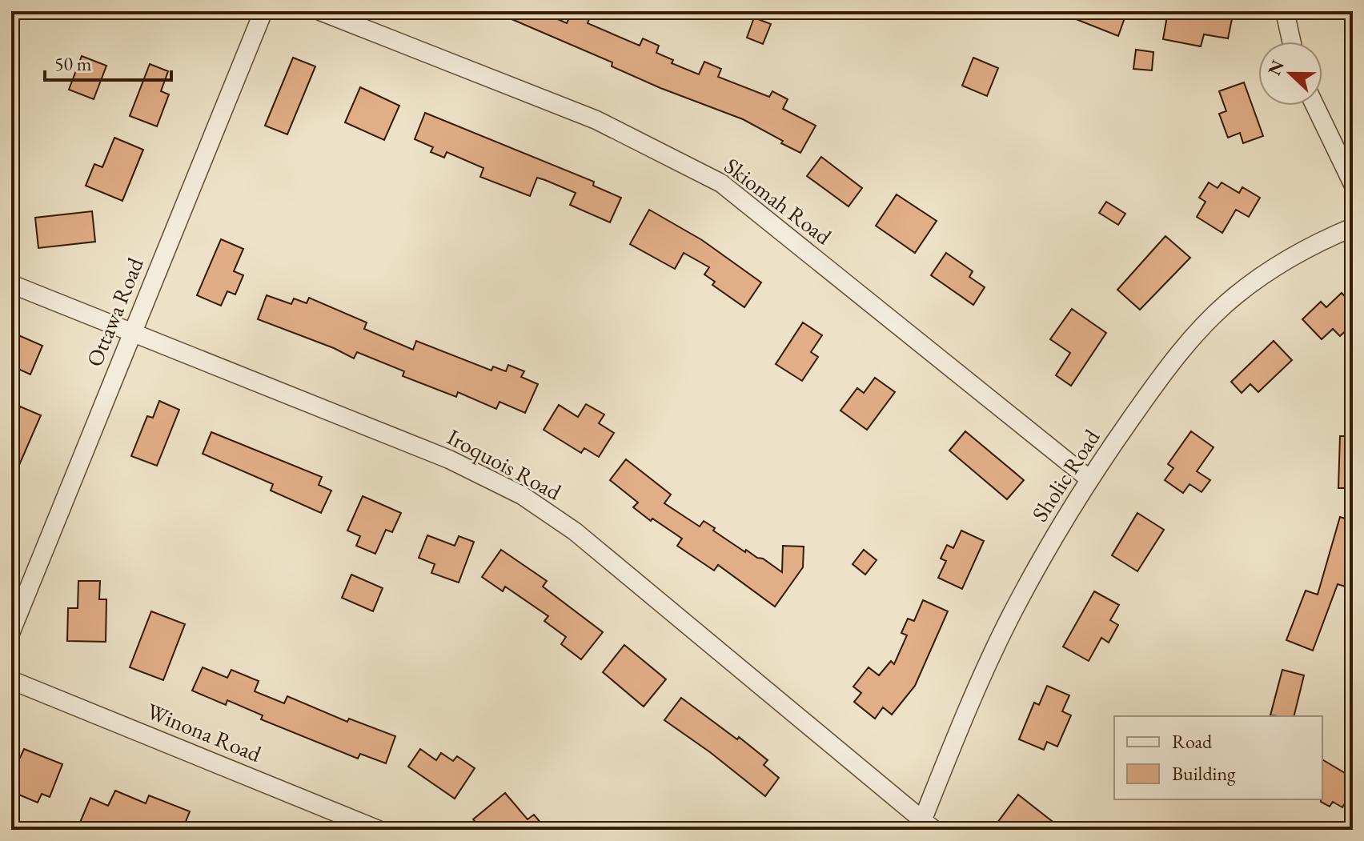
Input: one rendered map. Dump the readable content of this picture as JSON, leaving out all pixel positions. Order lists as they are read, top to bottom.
{
  "streets": {
    "street": [
      "Skiomah Road",
      "Ottawa Road",
      "Iroquois Road",
      "Sholic Road",
      "Winona Road"
    ]
  },
  "crossings": [
    ["Skiomah Road", "Sholic Road"],
    ["Ottawa Road", "Iroquois Road"],
    ["Iroquois Road", "Sholic Road"]
  ],
  "legend": ["Road", "Building"],
  "scale_bar": "50 m",
  "north": "left"
}
